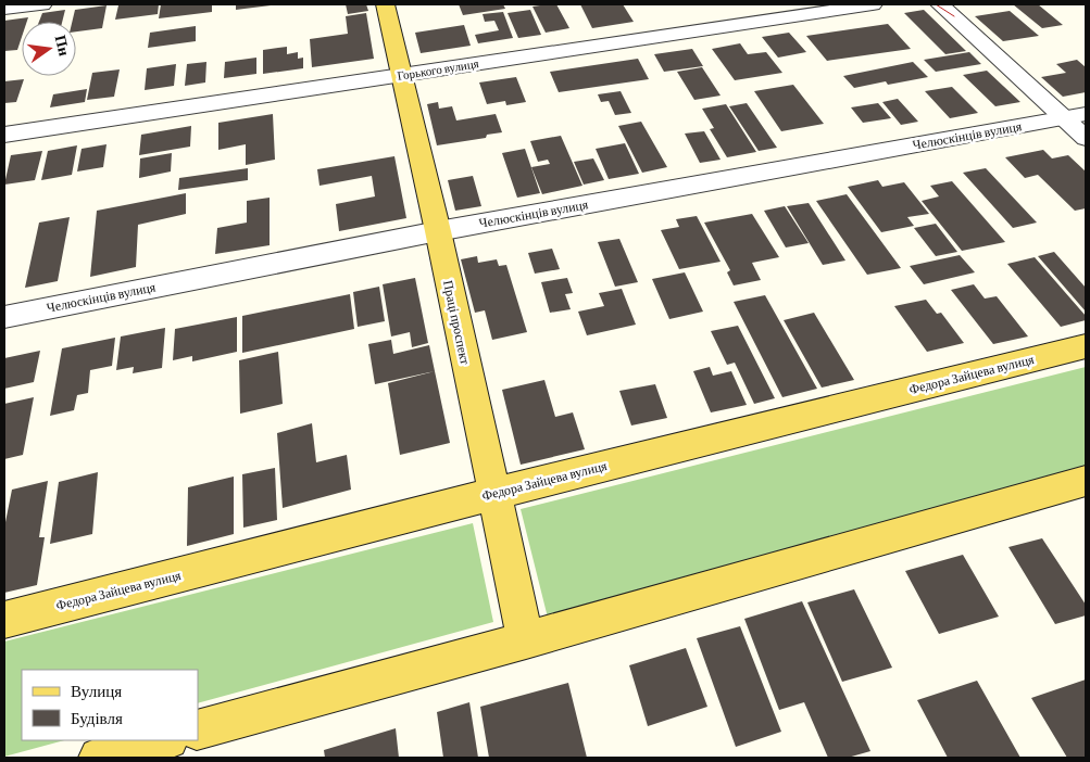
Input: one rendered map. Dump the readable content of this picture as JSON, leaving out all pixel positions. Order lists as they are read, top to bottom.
{
  "streets": {
    "main road": ["Праці проспект", "Федора Зайцева вулиця"],
    "street": ["Горького вулиця", "Челюскінців вулиця"]
  },
  "crossings": [
    ["Горького вулиця", "Праці проспект"],
    ["Челюскінців вулиця", "Праці проспект"],
    ["Праці проспект", "Федора Зайцева вулиця"]
  ],
  "legend": ["Вулиця", "Будівля"],
  "north": "right"
}
